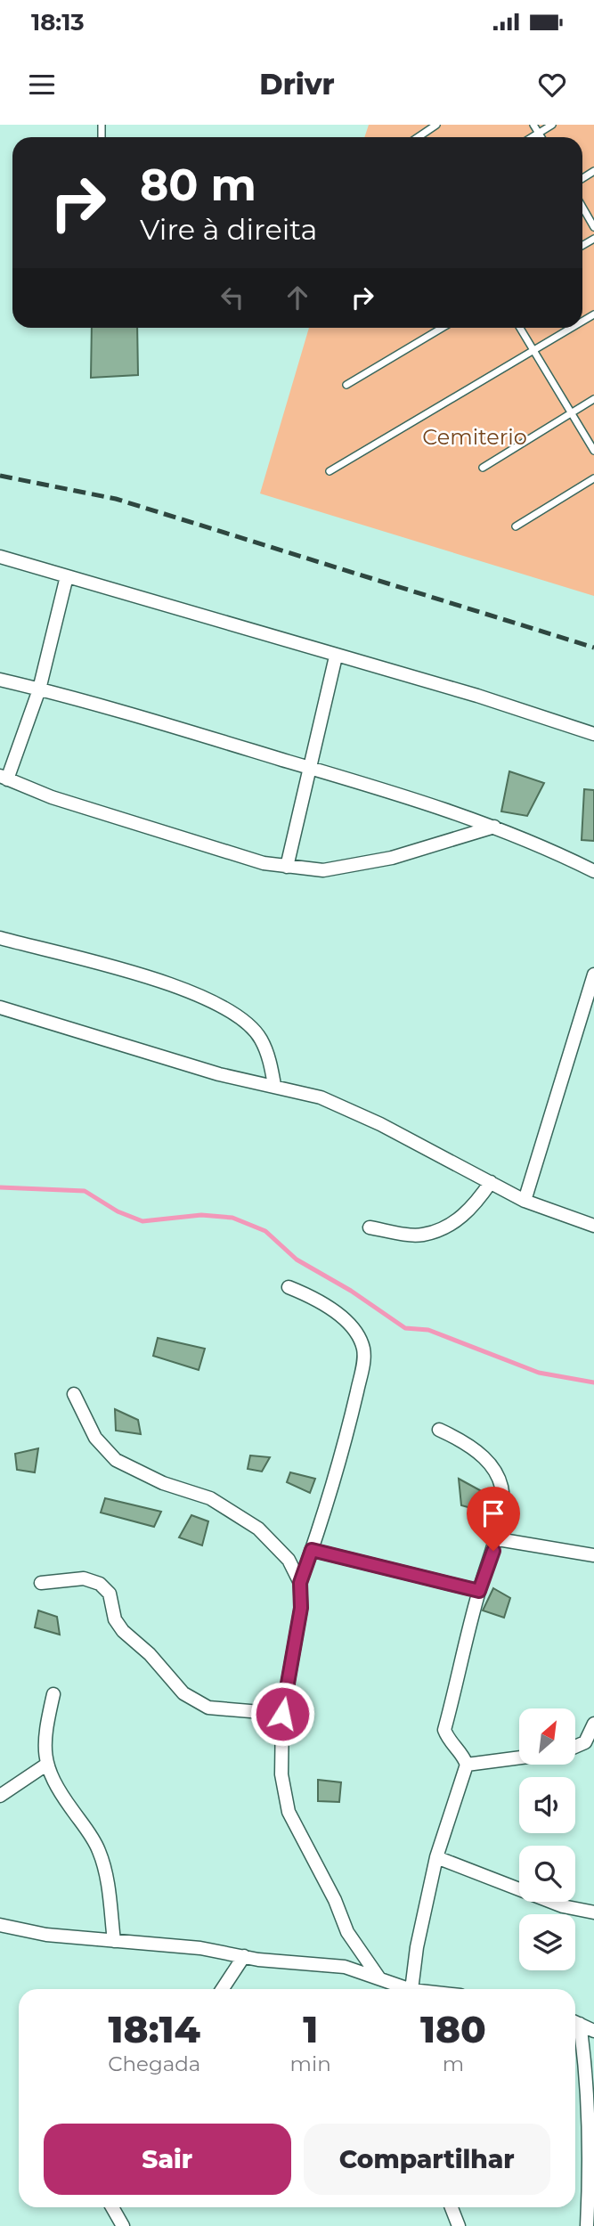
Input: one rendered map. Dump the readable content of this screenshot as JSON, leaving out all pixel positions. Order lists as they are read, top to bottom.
{
  "parks": ["Cemiterio"],
  "north": "top right",
  "page": {
    "status": "18:13",
    "header": "Drivr",
    "turn": ["80 m", "Vire à direita"],
    "eta": [
      "18:14",
      "Chegada",
      "1",
      "min",
      "180",
      "m"
    ],
    "buttons": ["Sair", "Compartilhar"]
  }
}
